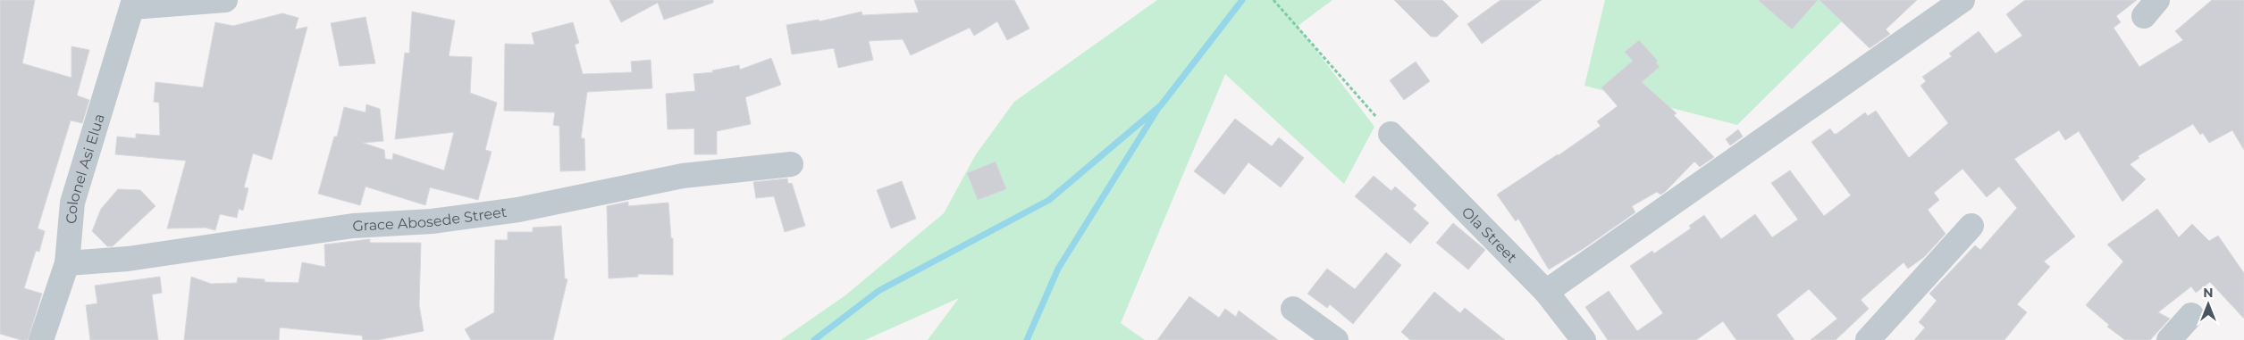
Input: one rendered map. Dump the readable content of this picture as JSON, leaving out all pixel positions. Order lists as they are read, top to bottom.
{
  "streets": {
    "street": ["Colonel Asi Elua", "Grace Abosede Street", "Ola Street"]
  },
  "crossings": [
    ["Colonel Asi Elua", "Grace Abosede Street"]
  ],
  "north": "top"
}
